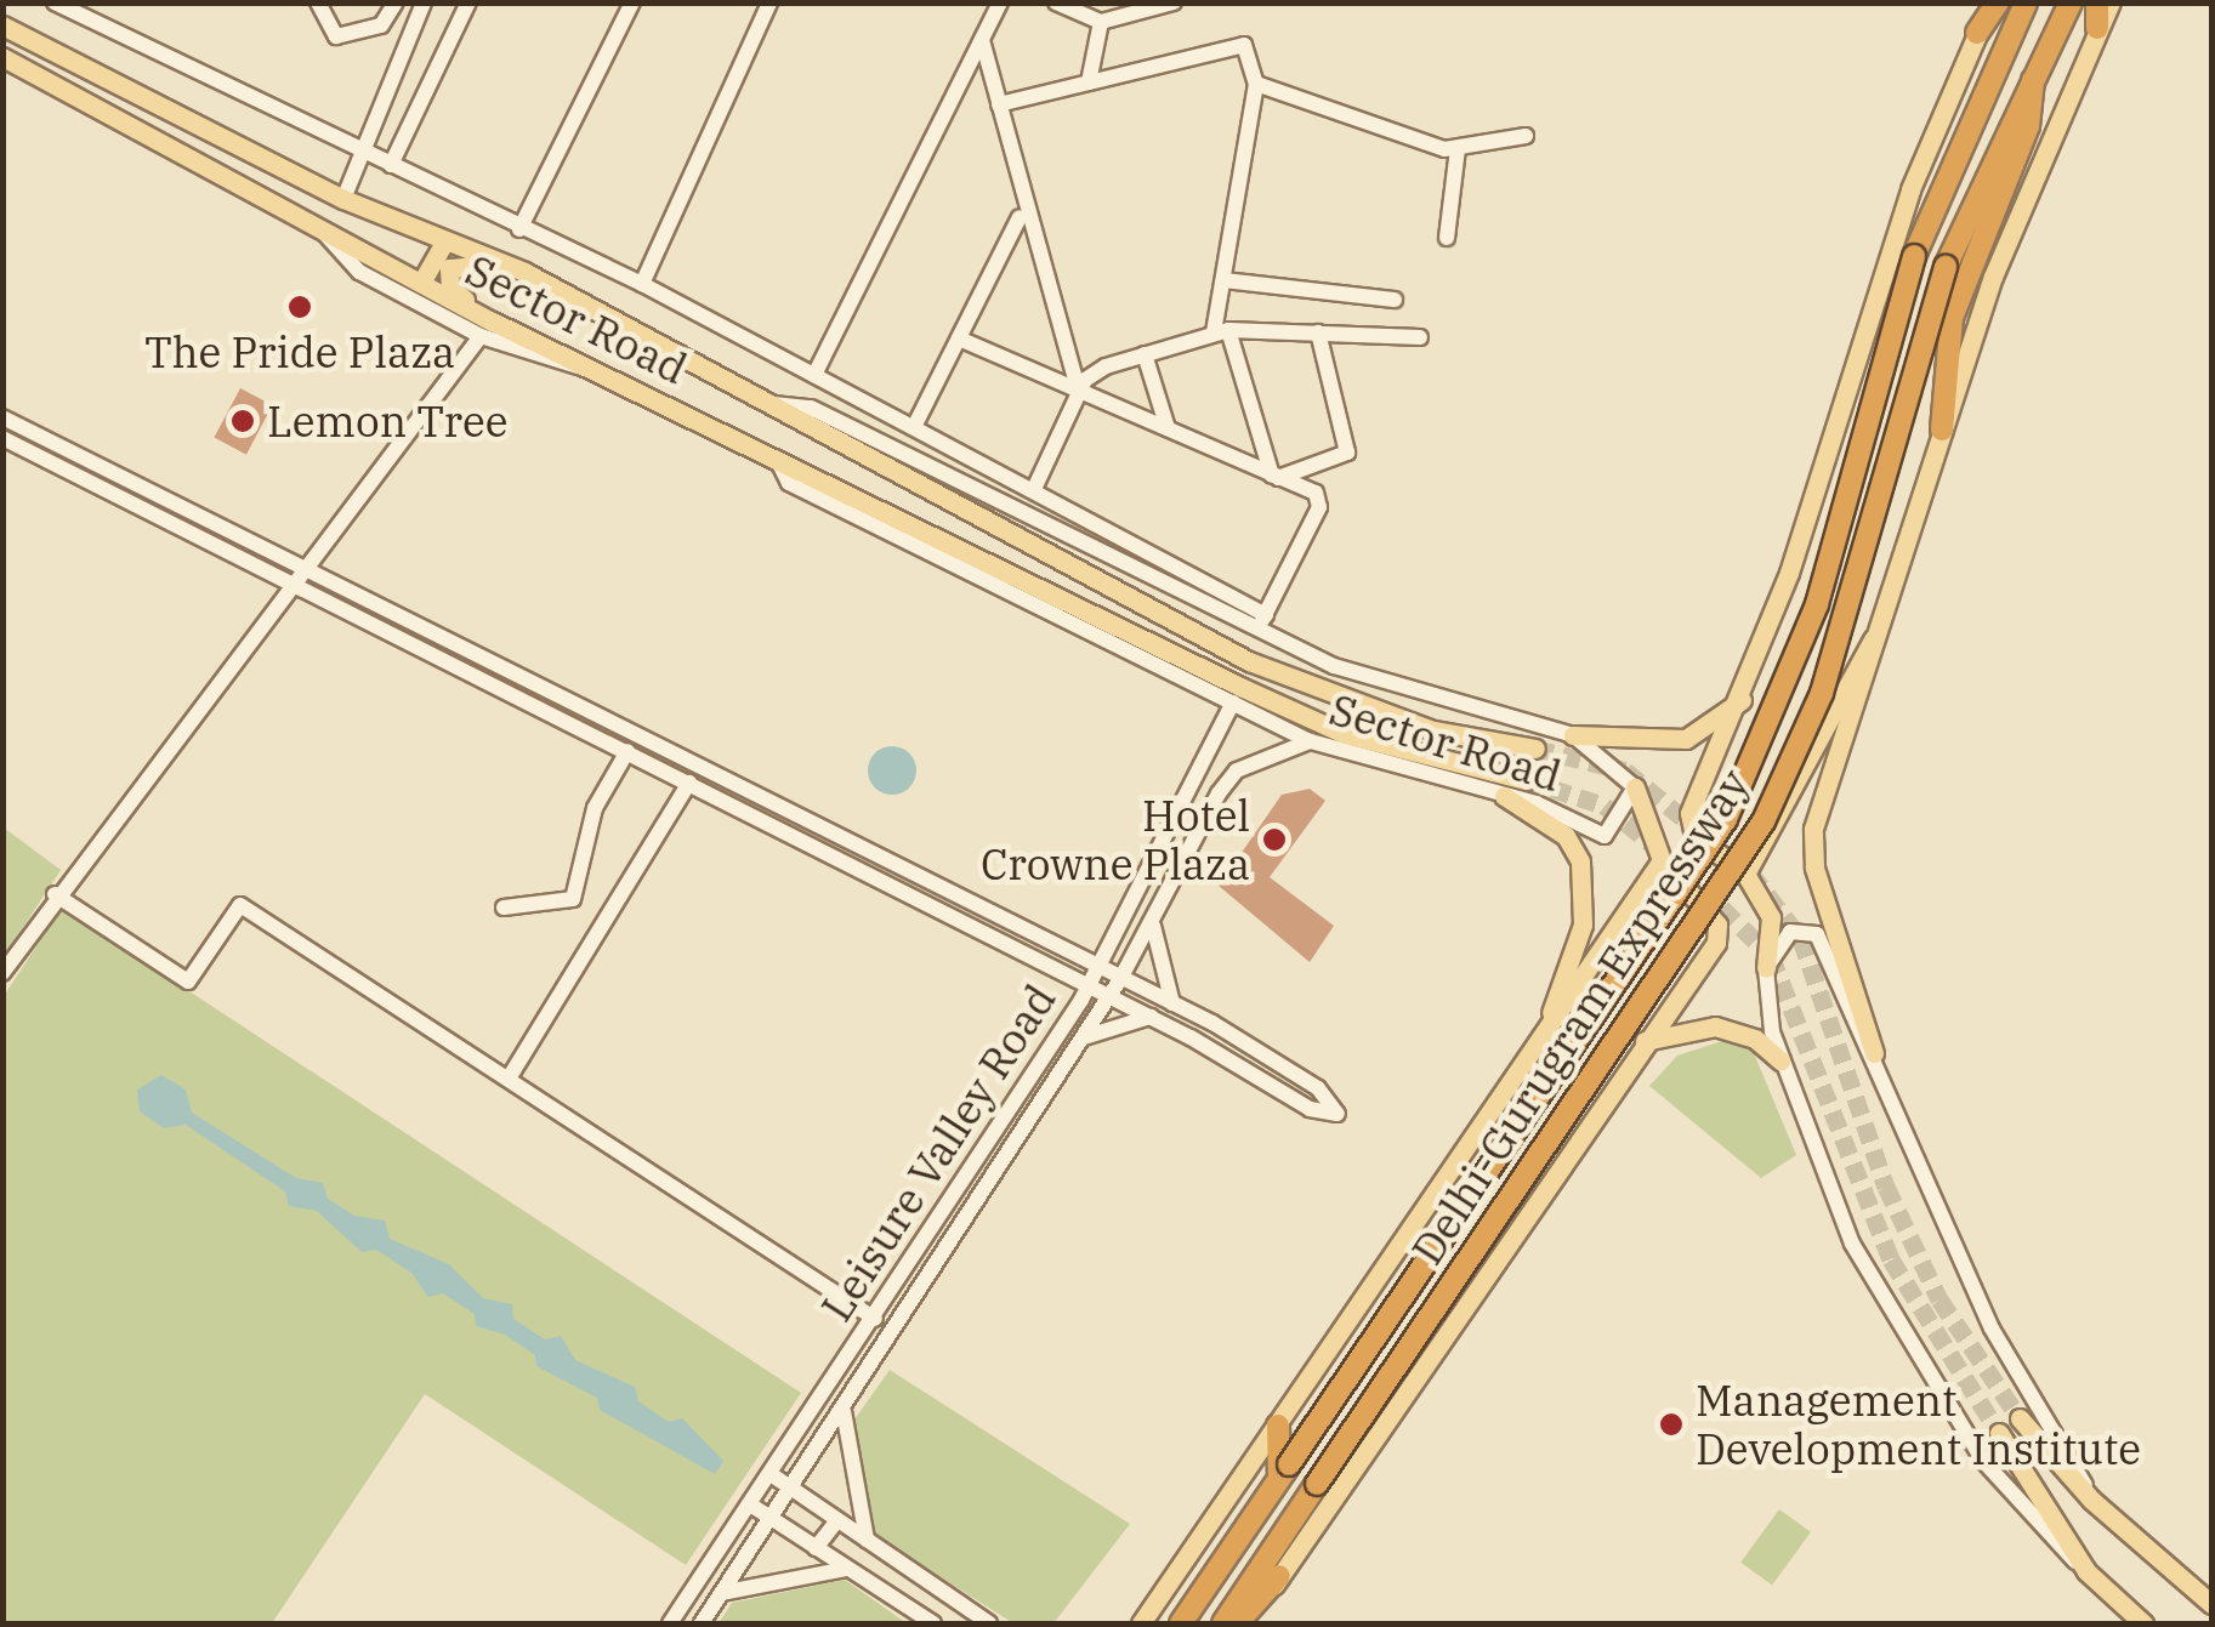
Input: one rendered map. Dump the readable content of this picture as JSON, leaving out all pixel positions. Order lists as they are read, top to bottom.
{
  "streets": {
    "highway": ["Delhi-Gurugram Expressway"],
    "main road": ["Sector Road"],
    "street": ["Leisure Valley Road"]
  },
  "crossings": [
    ["Sector Road", "Leisure Valley Road"]
  ],
  "places": [
    "The Pride Plaza",
    "Lemon Tree",
    "Hotel Crowne Plaza",
    "Management Development Institute"
  ]
}
